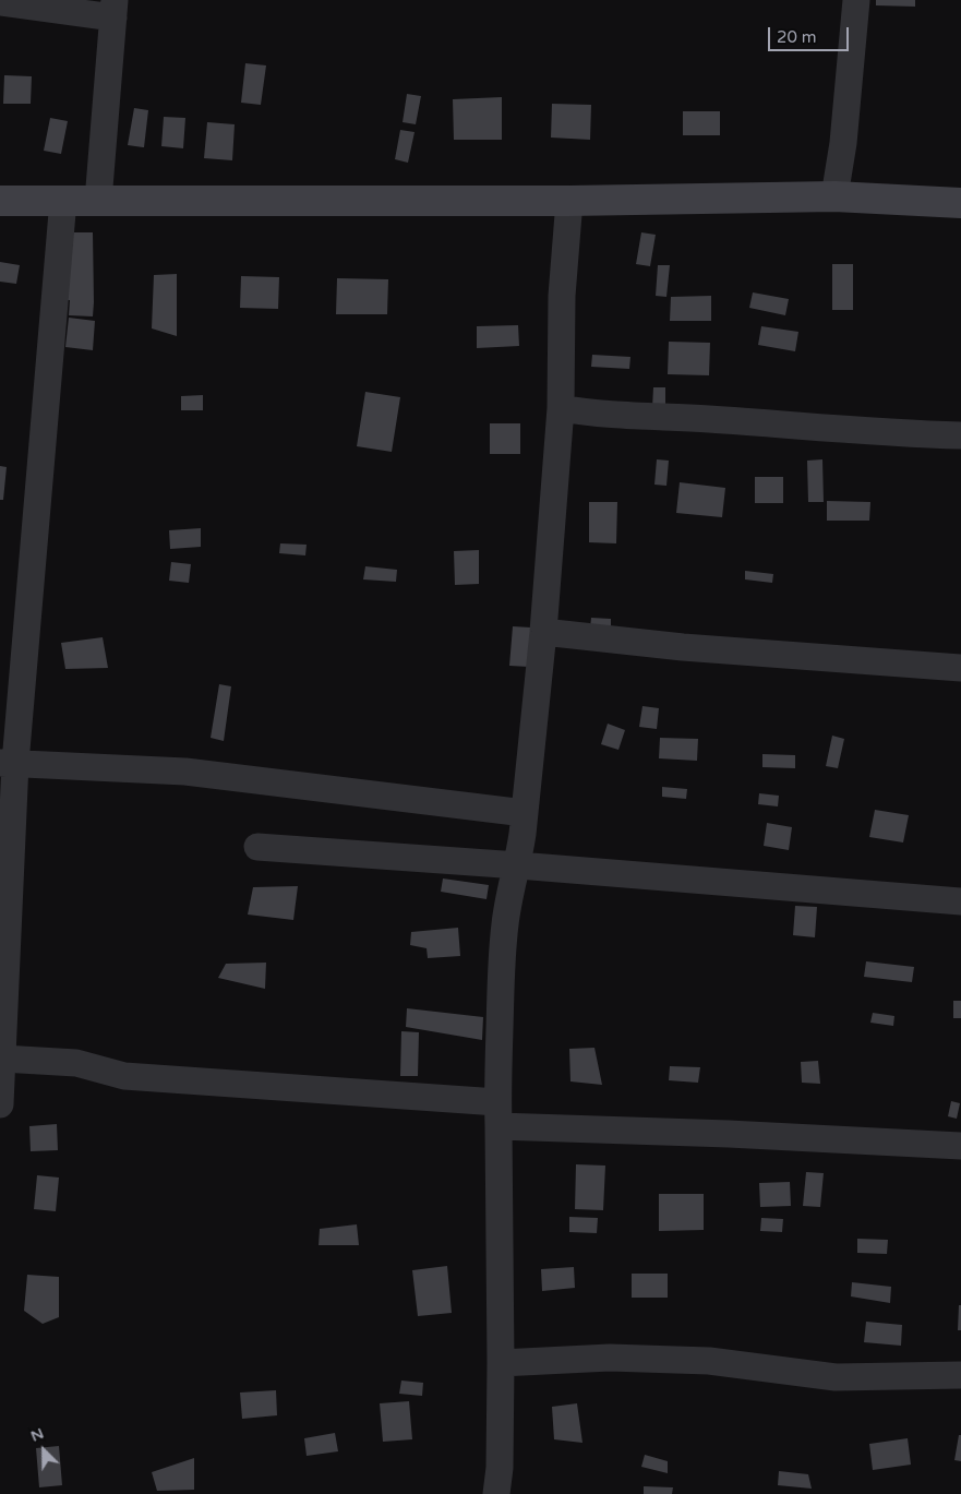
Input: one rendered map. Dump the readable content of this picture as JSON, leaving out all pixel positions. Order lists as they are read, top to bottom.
{
  "scale_bar": "20 m",
  "north": "top left"
}
